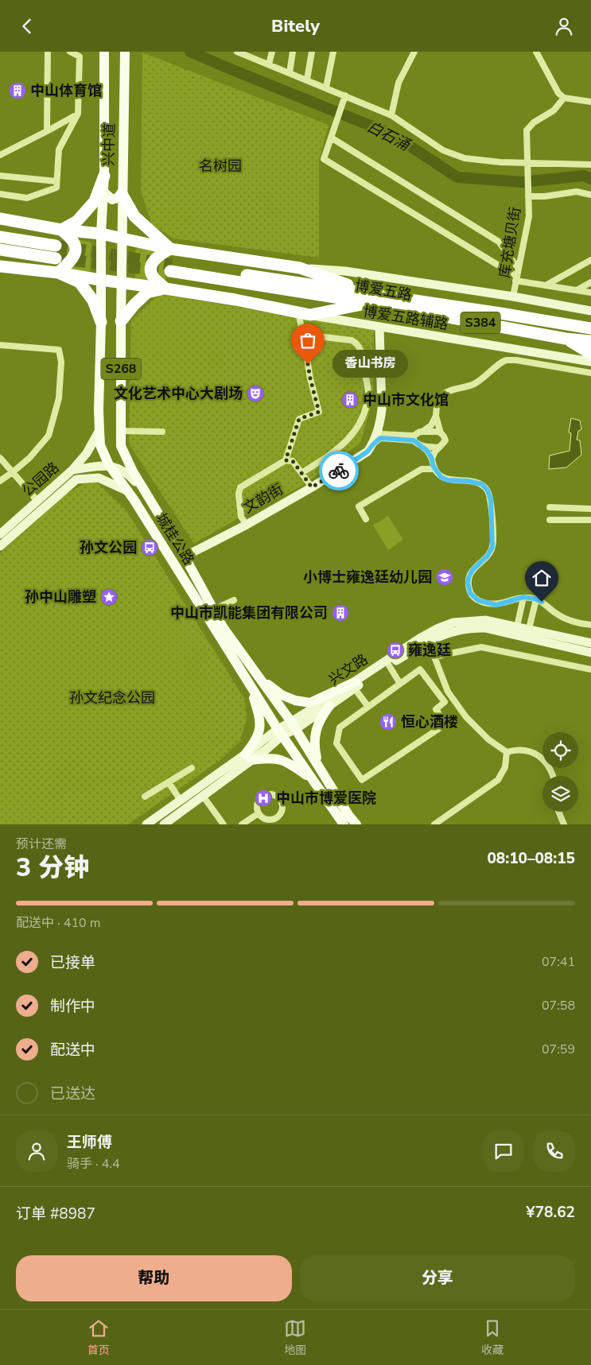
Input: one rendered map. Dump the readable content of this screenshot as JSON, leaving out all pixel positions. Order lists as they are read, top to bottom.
{
  "streets": {
    "highway": ["博爱五路", "S384", "S268"],
    "main road": [
      "兴中道",
      "博爱五路辅路",
      "公园路",
      "文韵街",
      "城桂公路",
      "兴文路"
    ],
    "street": ["库充塘贝街"]
  },
  "crossings": [
    ["兴中道", "城桂公路"],
    ["库充塘贝街", "博爱五路"],
    ["博爱五路辅路", "文韵街"],
    ["S268", "城桂公路"],
    ["公园路", "城桂公路"],
    ["文韵街", "城桂公路"],
    ["城桂公路", "兴文路"]
  ],
  "water": ["白石涌"],
  "parks": ["名树园", "孙文纪念公园"],
  "places": {
    "building": ["中山体育馆", "中山市文化馆", "中山市凯能集团有限公司"],
    "other": ["香山书房"],
    "theatre": ["文化艺术中心大剧场"],
    "bus stop": ["孙文公园", "雍逸廷"],
    "school or university": ["小博士雍逸廷幼儿园"],
    "place": ["孙中山雕塑"],
    "restaurant": ["恒心酒楼"],
    "hospital": ["中山市博爱医院"]
  },
  "page": {
    "header": "Bitely",
    "bubble": "香山书房",
    "heading": ["3 分钟", "预计还需", "08:10–08:15"],
    "panel": [
      "王师傅",
      "骑手 · 4.4",
      "订单 #8987",
      "¥78.62"
    ],
    "bar": "配送中 · 410 m",
    "list": [
      ["已接单", "07:41"],
      ["制作中", "07:58"],
      ["配送中", "07:59"],
      "已送达"
    ],
    "buttons": ["帮助", "分享"],
    "tabs": ["首页", "地图", "收藏"]
  }
}
